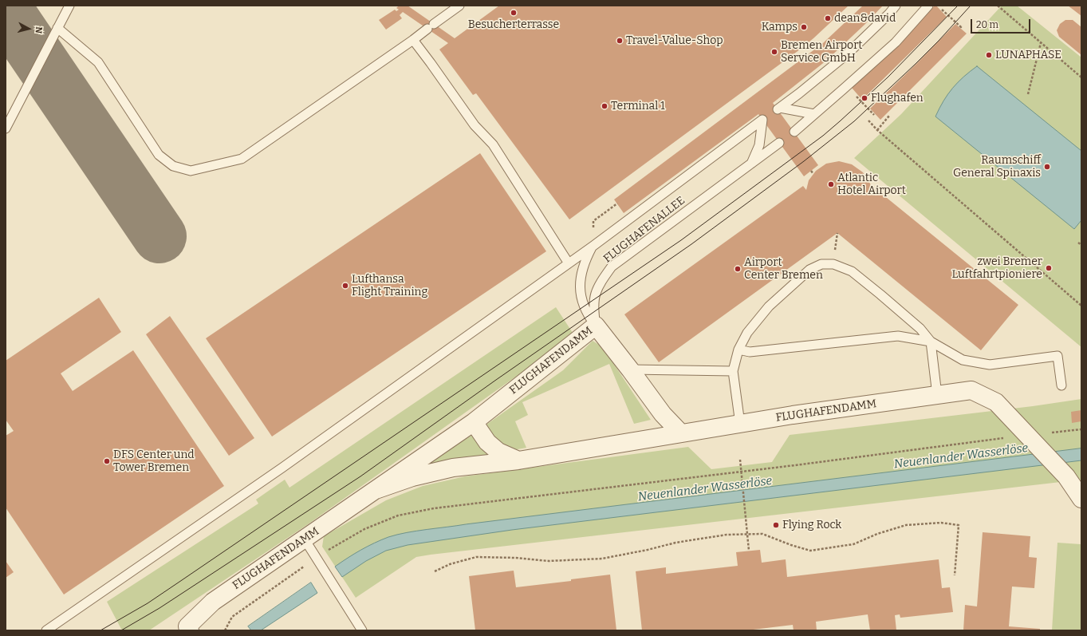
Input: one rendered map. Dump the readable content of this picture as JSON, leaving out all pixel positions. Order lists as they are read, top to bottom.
{
  "streets": {
    "street": ["FLUGHAFENDAMM"],
    "lane": ["FLUGHAFENALLEE"]
  },
  "crossings": [
    ["FLUGHAFENALLEE", "FLUGHAFENDAMM"]
  ],
  "water": ["Neuenlander Wasserlöse"],
  "places": [
    "Besucherterrasse",
    "dean&david",
    "Kamps",
    "Travel-Value-Shop",
    "Bremen Airport Service GmbH",
    "LUNAPHASE",
    "Flughafen",
    "Terminal 1",
    "Raumschiff General Spinaxis",
    "Atlantic Hotel Airport",
    "zwei Bremer Luftfahrtpioniere",
    "Airport Center Bremen",
    "Lufthansa Flight Training",
    "DFS Center und Tower Bremen",
    "Flying Rock"
  ],
  "scale_bar": "20 m",
  "north": "right"
}
